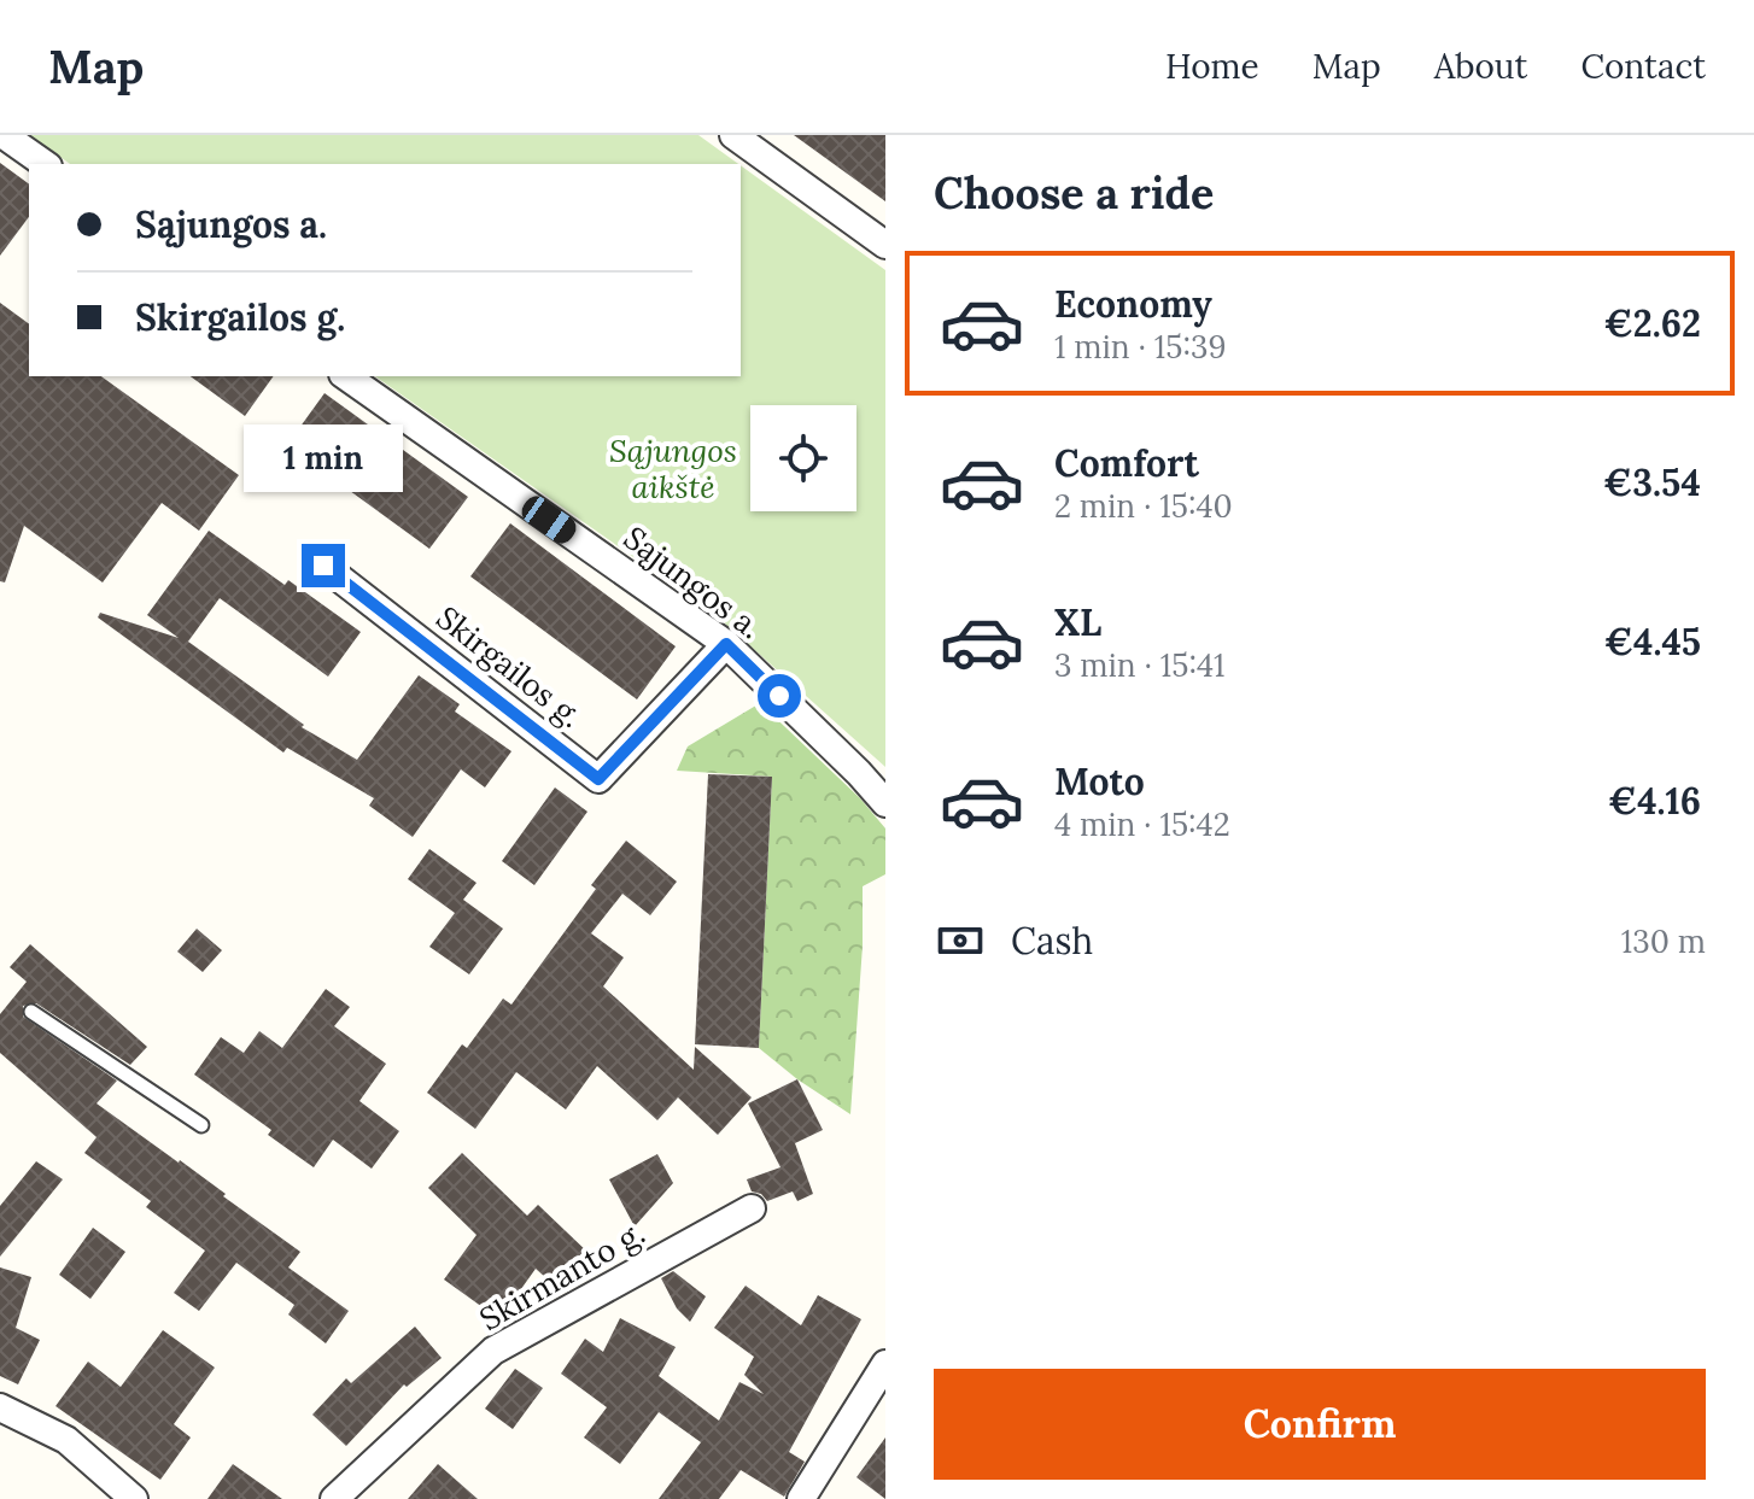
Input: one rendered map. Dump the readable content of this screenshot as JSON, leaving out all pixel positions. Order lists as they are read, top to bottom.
{
  "streets": {
    "street": ["Sąjungos a.", "Skirgailos g.", "Skirmanto g."]
  },
  "crossings": [
    ["Sąjungos a.", "Skirgailos g."]
  ],
  "parks": ["Sąjungos aikštė"],
  "page": {
    "header": "Map",
    "nav": [
      "Home",
      "Map",
      "About",
      "Contact"
    ],
    "heading": "Choose a ride",
    "banner": ["Sąjungos a.", "Skirgailos g."],
    "list": [
      {
        "name": "Economy",
        "note": "1 min · 15:39",
        "value": "€2.62"
      },
      {
        "name": "Comfort",
        "note": "2 min · 15:40",
        "value": "€3.54"
      },
      {
        "name": "XL",
        "note": "3 min · 15:41",
        "value": "€4.45"
      },
      {
        "name": "Moto",
        "note": "4 min · 15:42",
        "value": "€4.16"
      }
    ],
    "bubble": "1 min",
    "pay": ["Cash", "130 m"],
    "buttons": "Confirm"
  }
}
